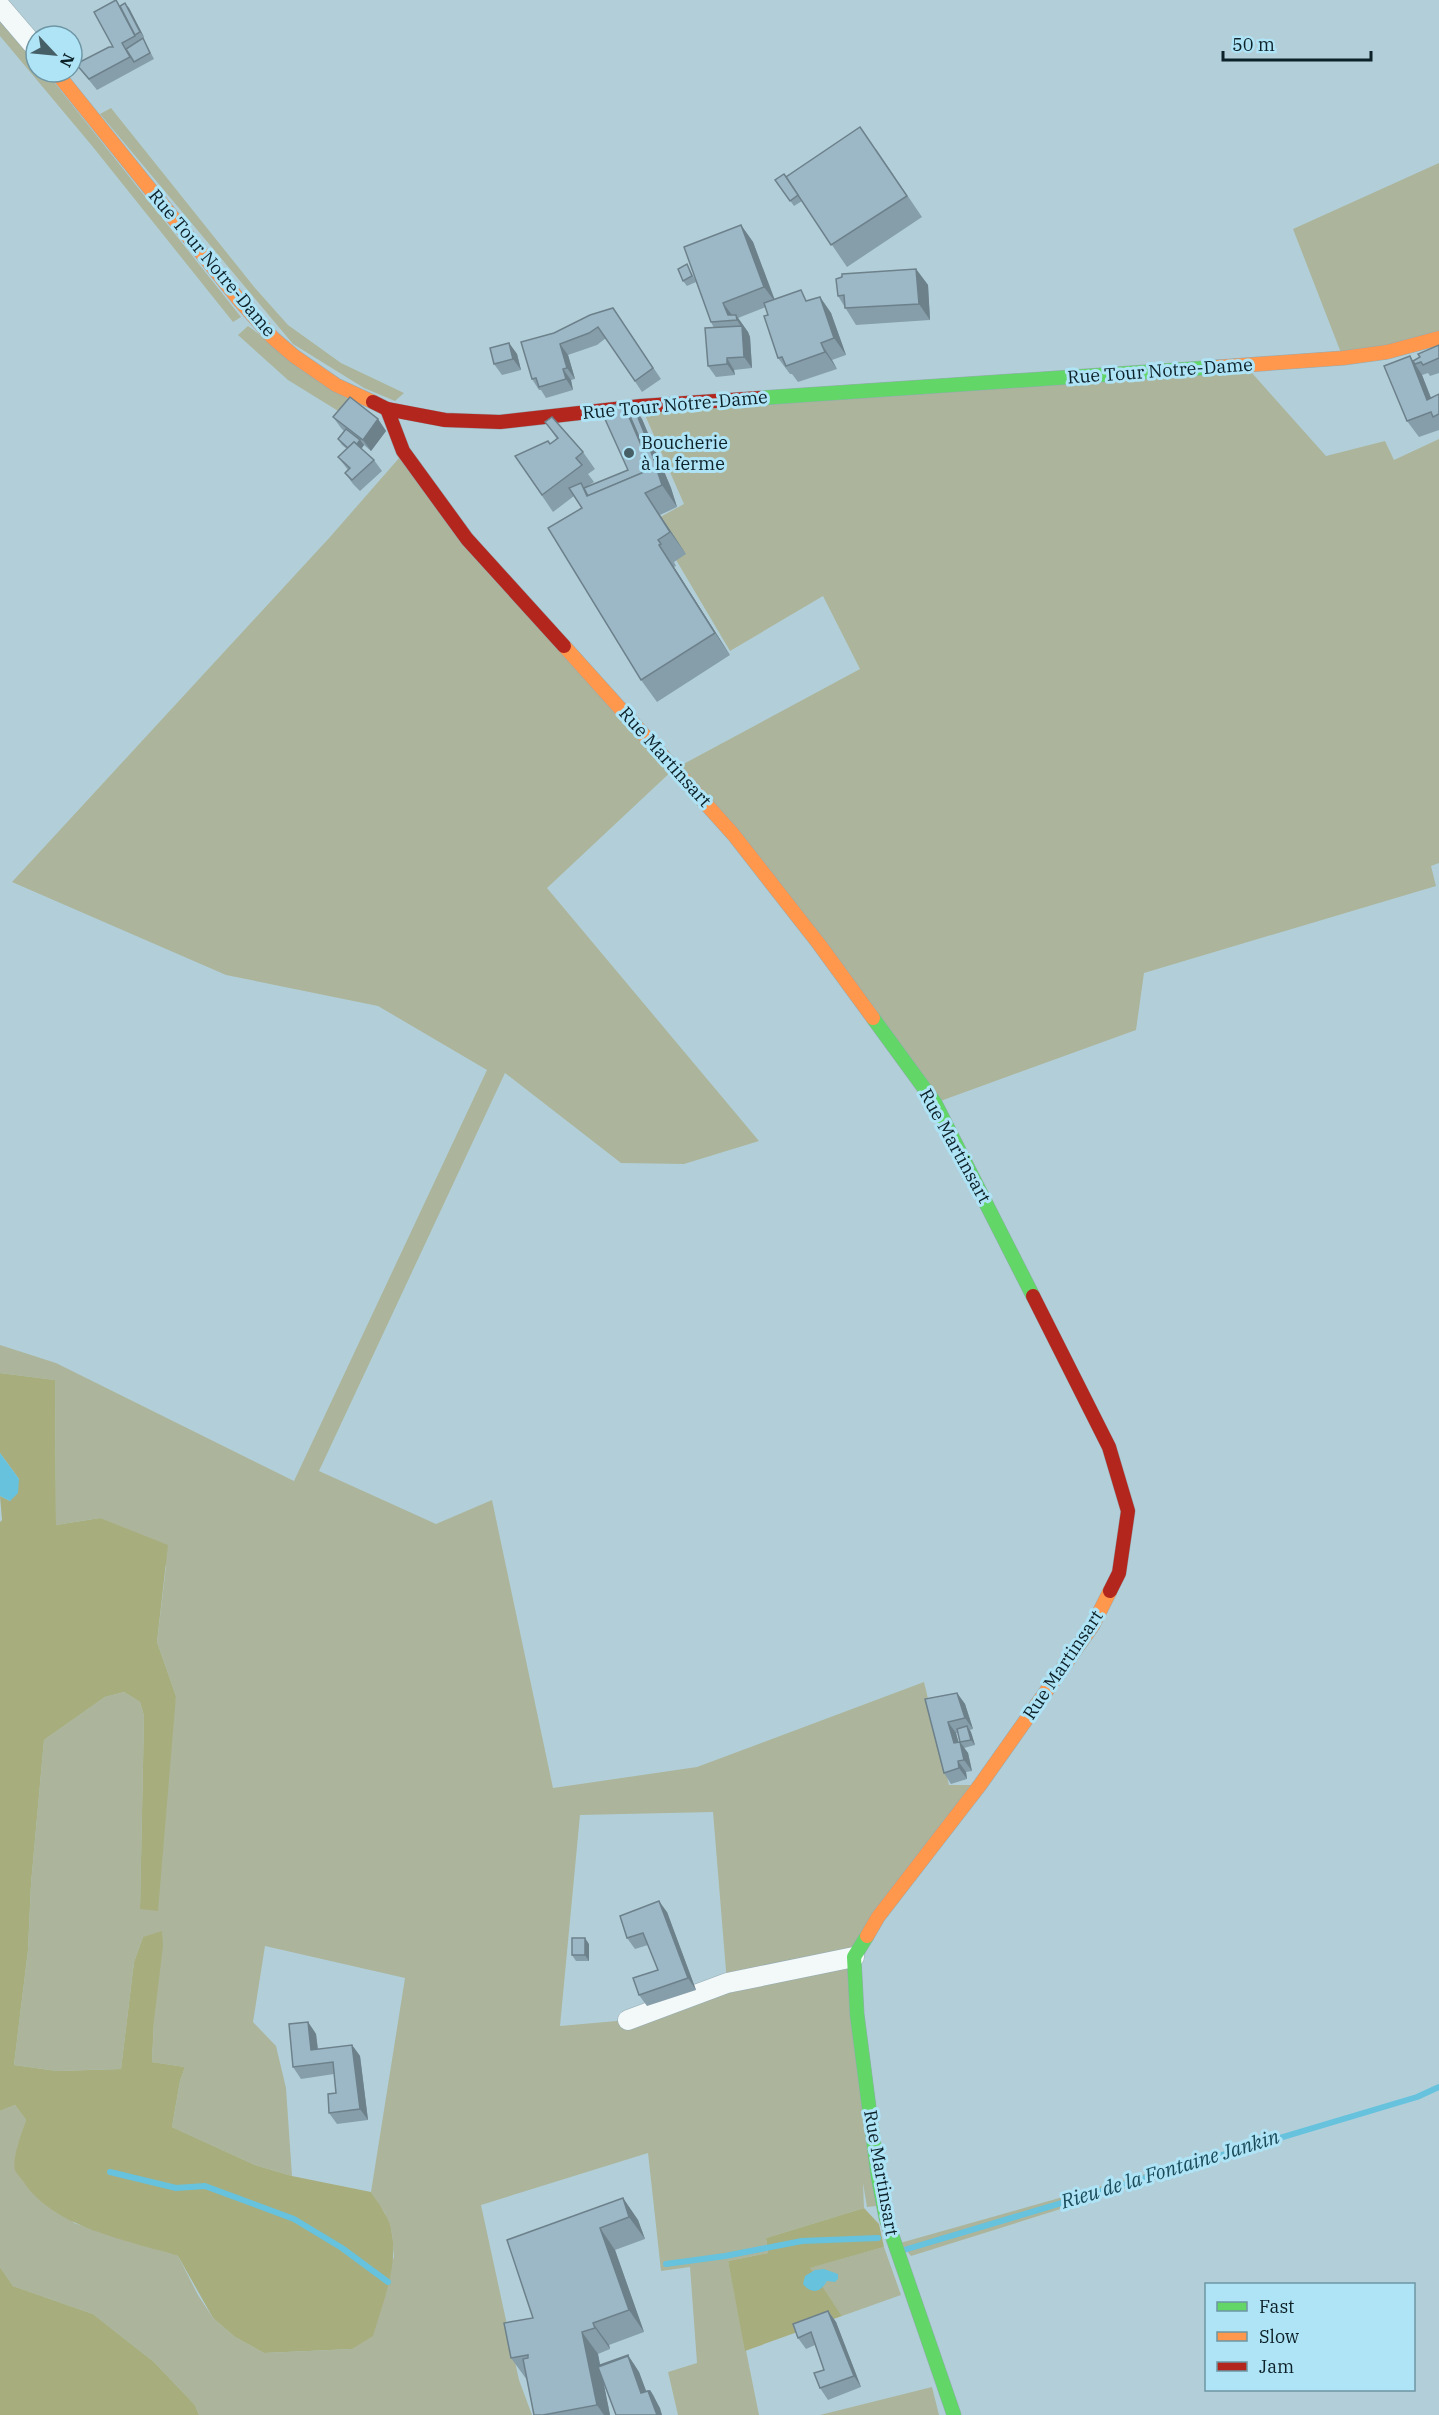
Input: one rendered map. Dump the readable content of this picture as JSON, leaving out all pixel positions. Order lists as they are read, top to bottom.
{
  "streets": {
    "street": ["Rue Tour Notre-Dame", "Rue Martinsart"]
  },
  "crossings": [
    ["Rue Tour Notre-Dame", "Rue Martinsart"]
  ],
  "water": ["Rieu de la Fontaine Jankin"],
  "places": ["Boucherie à la ferme"],
  "legend": ["Fast", "Slow", "Jam"],
  "scale_bar": "50 m",
  "north": "bottom right"
}
